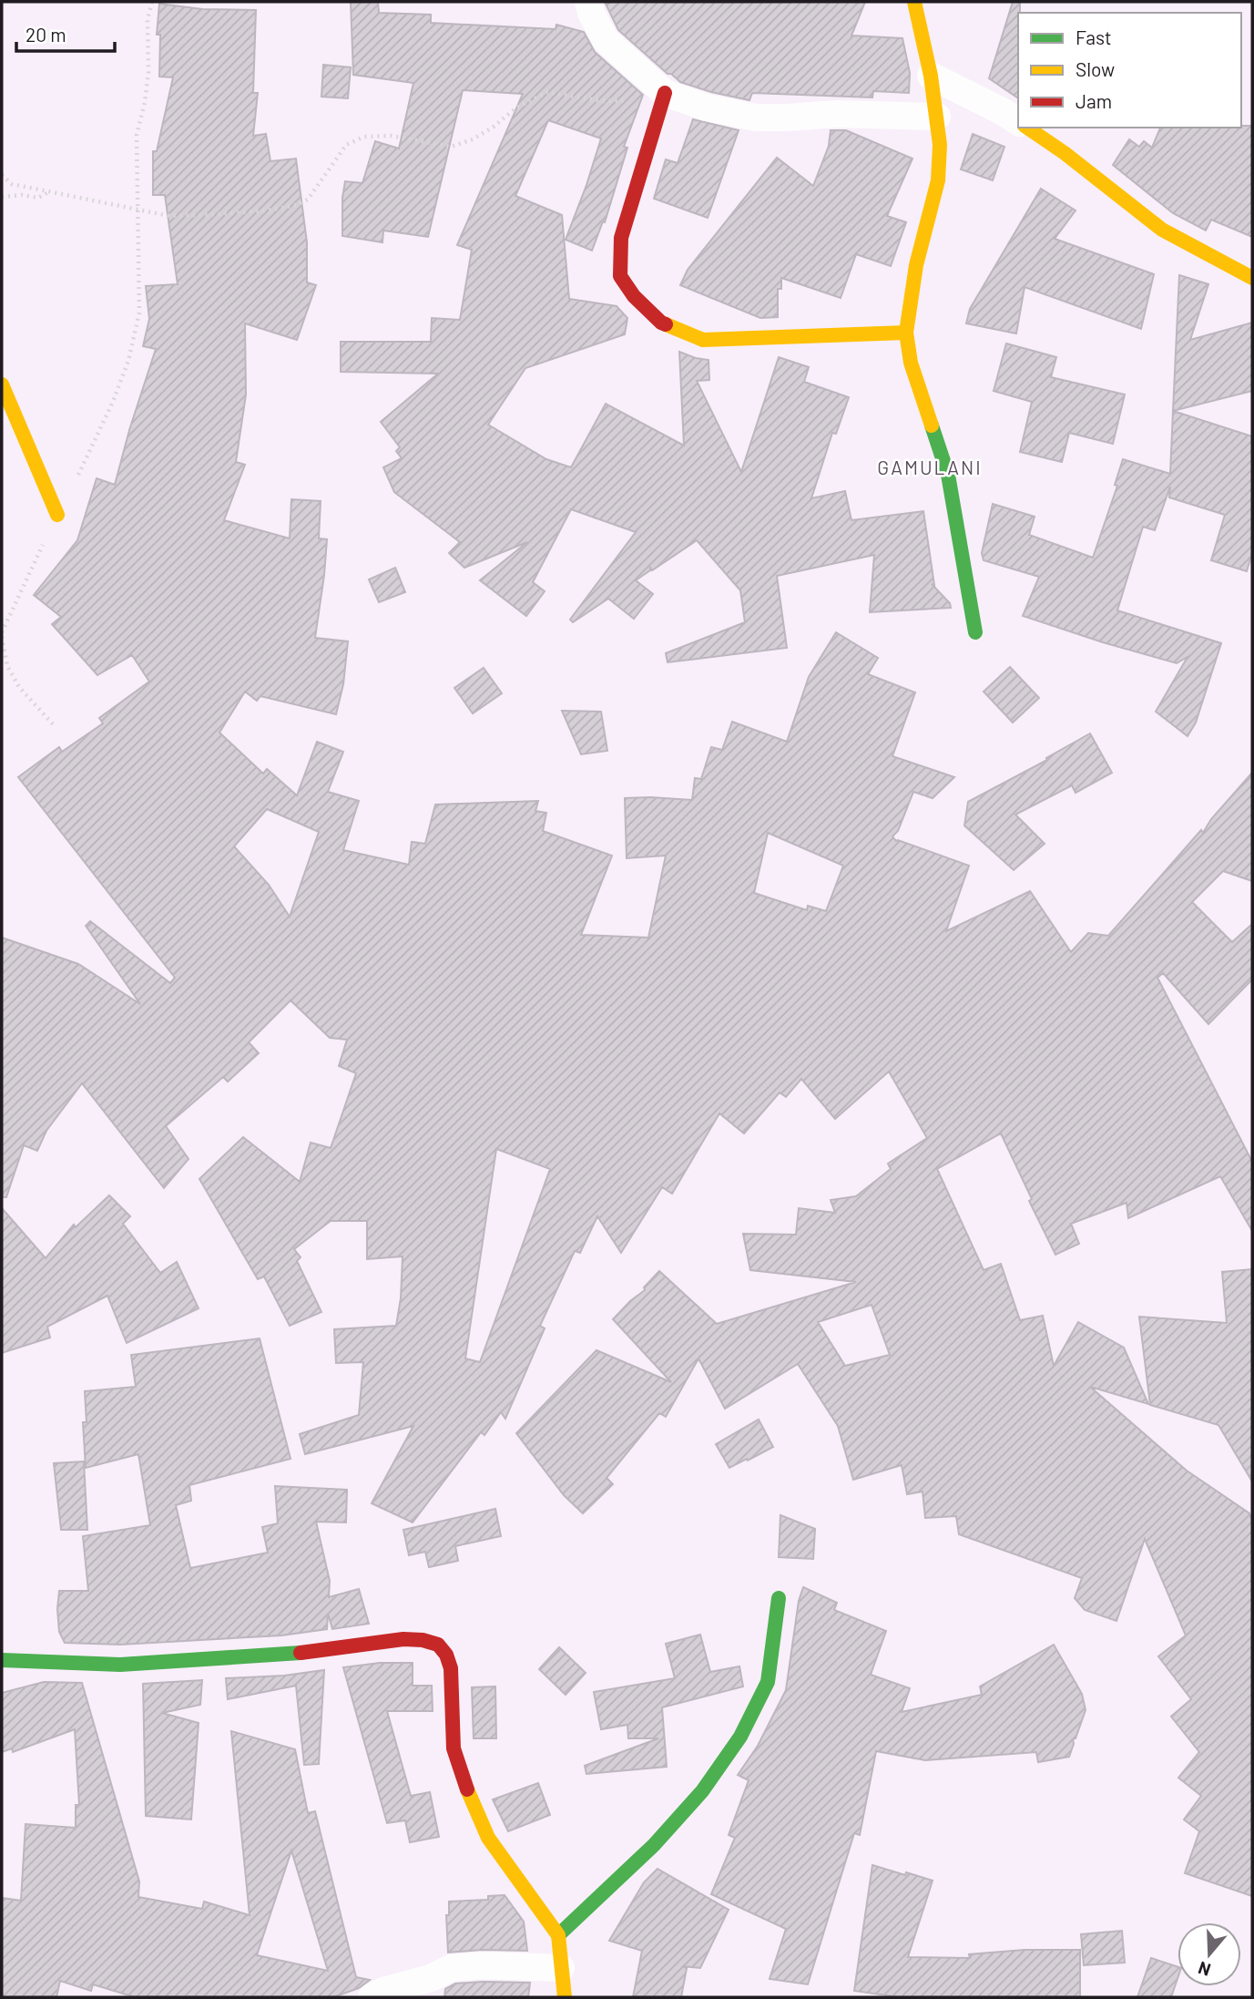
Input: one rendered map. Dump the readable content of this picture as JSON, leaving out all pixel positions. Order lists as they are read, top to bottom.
{
  "districts": ["GAMULANI"],
  "legend": ["Fast", "Slow", "Jam"],
  "scale_bar": "20 m",
  "north": "bottom"
}
